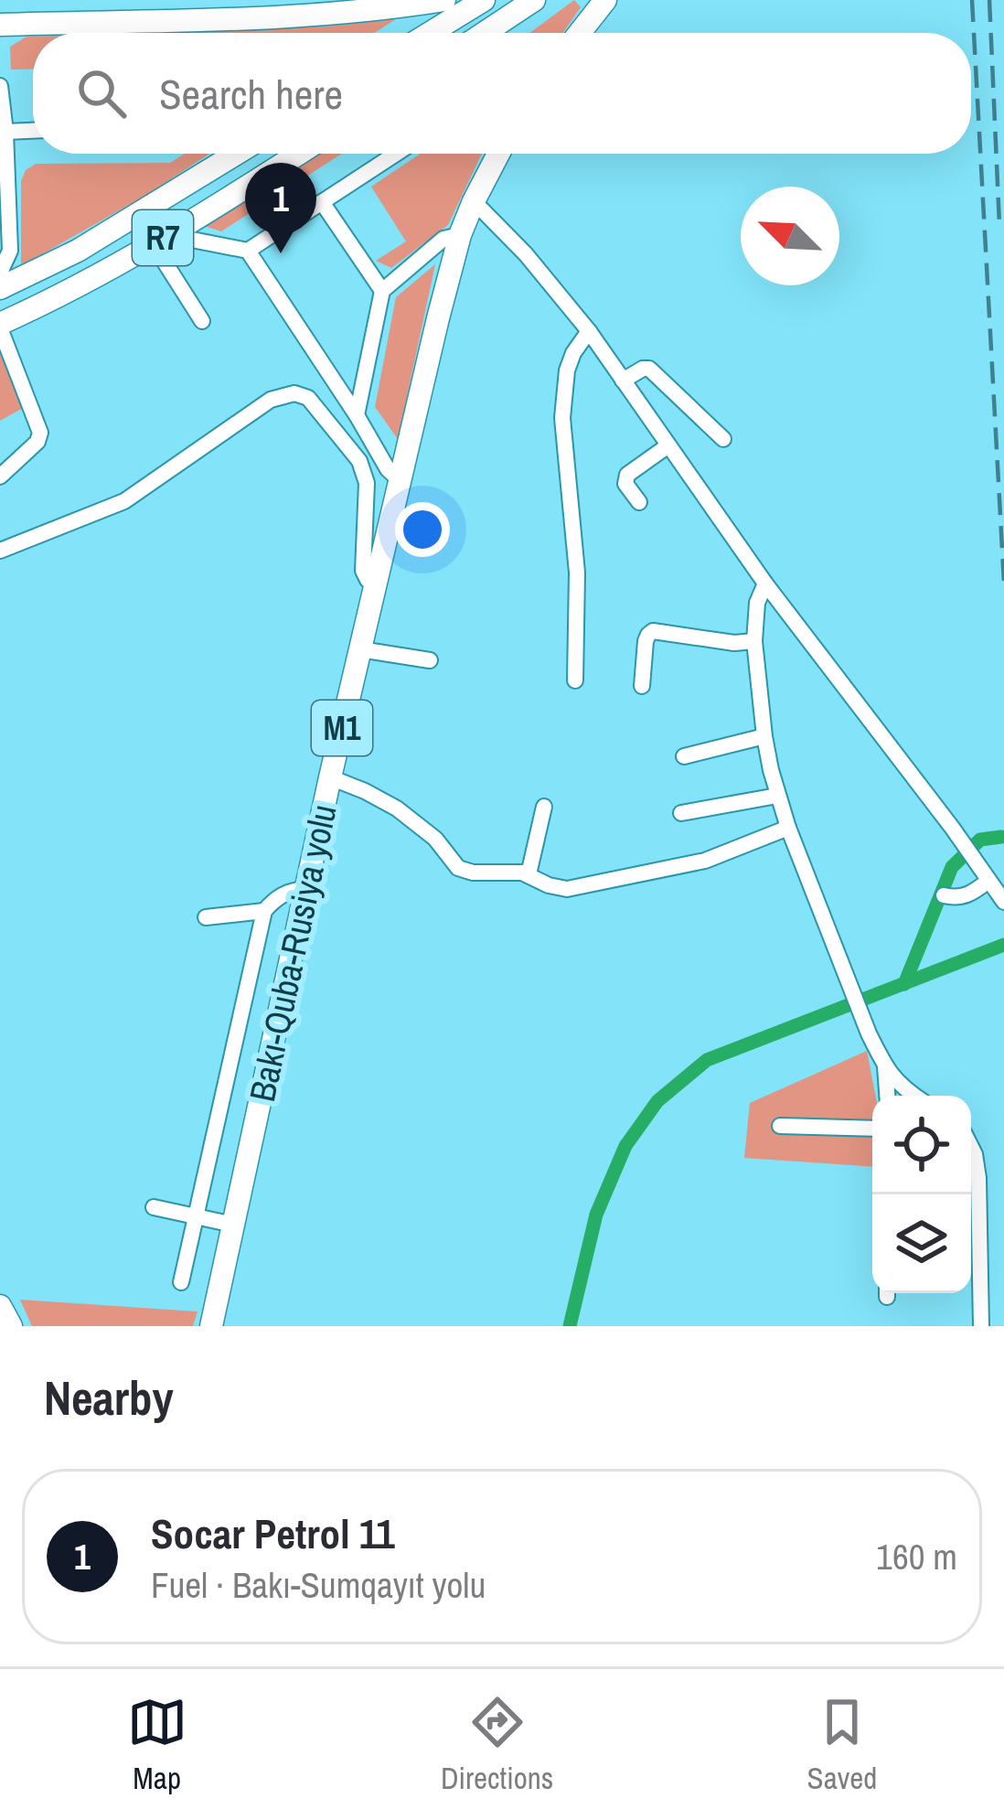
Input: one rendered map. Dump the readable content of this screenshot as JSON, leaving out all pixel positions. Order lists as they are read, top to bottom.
{
  "streets": {
    "highway": ["R7", "M1", "Bakı-Quba-Rusiya yolu"]
  },
  "north": "top left",
  "page": {
    "search": "Search here",
    "pins": "1",
    "heading": "Nearby",
    "list": [
      {
        "mark": "1",
        "name": "Socar Petrol 11",
        "note": "Fuel · Bakı-Sumqayıt yolu",
        "value": "160 m"
      }
    ],
    "nav": ["Map", "Directions", "Saved"]
  }
}
